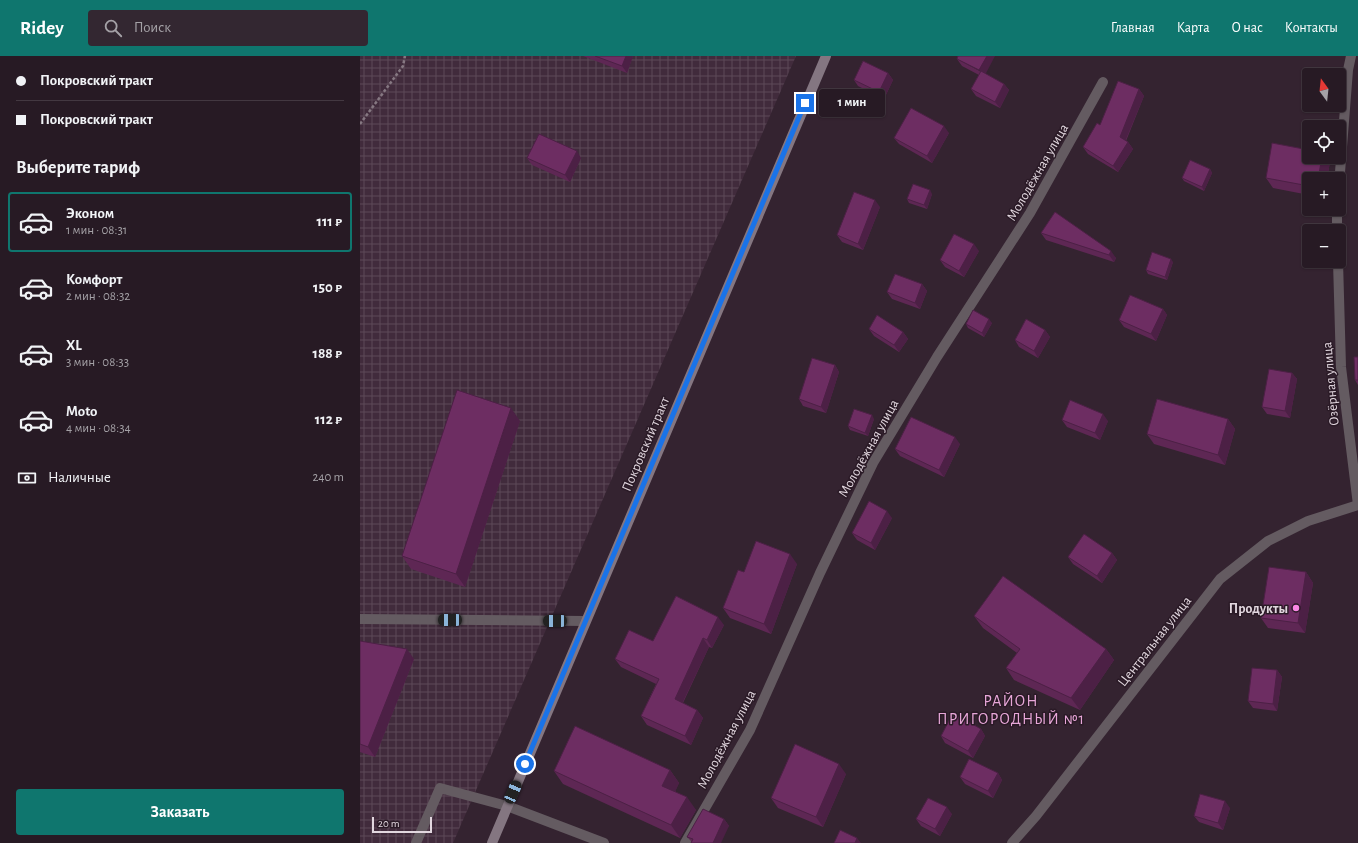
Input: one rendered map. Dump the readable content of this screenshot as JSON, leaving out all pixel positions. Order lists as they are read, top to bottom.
{
  "streets": {
    "main road": ["Покровский тракт"],
    "street": ["Молодёжная улица", "Озёрная улица", "Центральная улица"]
  },
  "crossings": [
    ["Озёрная улица", "Центральная улица"]
  ],
  "districts": ["РАЙОН ПРИГОРОДНЫЙ №1"],
  "places": ["Продукты"],
  "scale_bar": "20 m",
  "north": "top",
  "page": {
    "header": "Ridey",
    "search": "Поиск",
    "nav": [
      "Главная",
      "Карта",
      "О нас",
      "Контакты"
    ],
    "banner": ["Покровский тракт", "Покровский тракт"],
    "map_buttons": ["+", "−"],
    "bubble": "1 мин",
    "heading": "Выберите тариф",
    "list": [
      {
        "name": "Эконом",
        "note": "1 мин · 08:31",
        "value": "111 ₽"
      },
      {
        "name": "Комфорт",
        "note": "2 мин · 08:32",
        "value": "150 ₽"
      },
      {
        "name": "XL",
        "note": "3 мин · 08:33",
        "value": "188 ₽"
      },
      {
        "name": "Moto",
        "note": "4 мин · 08:34",
        "value": "112 ₽"
      }
    ],
    "pay": ["Наличные", "240 m"],
    "buttons": "Заказать",
    "scale": "20 m"
  }
}
